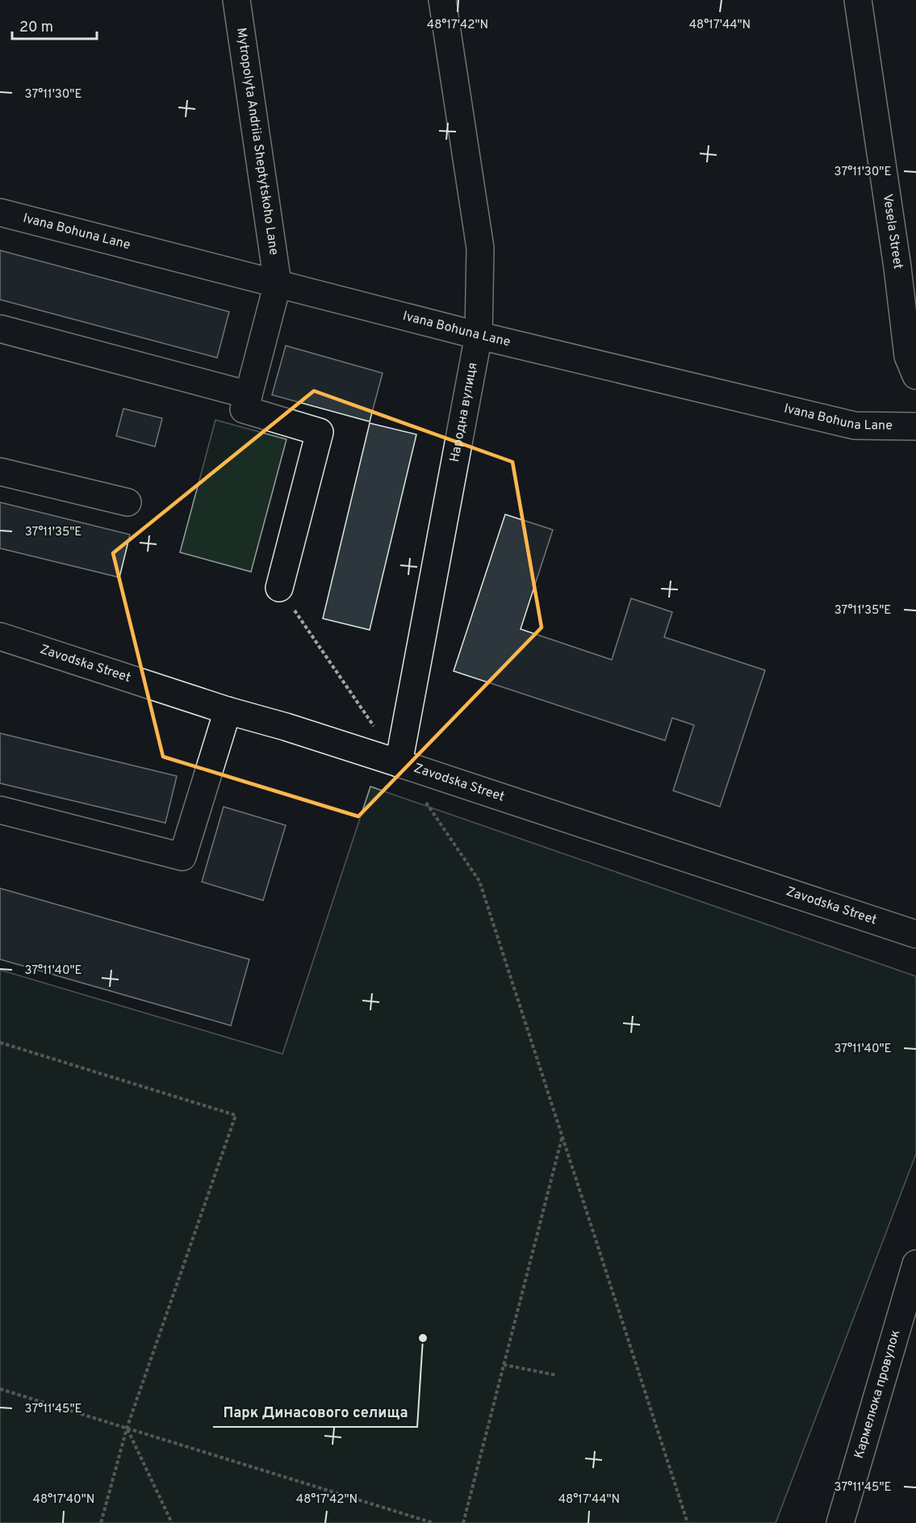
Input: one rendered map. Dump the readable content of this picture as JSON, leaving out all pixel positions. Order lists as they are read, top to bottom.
{
  "streets": {
    "street": [
      "Mytropolyta Andriia Sheptytskoho Lane",
      "Vesela Street",
      "Ivana Bohuna Lane",
      "Народна вулиця",
      "Zavodska Street",
      "Кармелюка провулок"
    ]
  },
  "crossings": [
    ["Mytropolyta Andriia Sheptytskoho Lane", "Ivana Bohuna Lane"],
    ["Ivana Bohuna Lane", "Народна вулиця"],
    ["Народна вулиця", "Zavodska Street"]
  ],
  "places": ["Парк Динасового селища"],
  "scale_bar": "20 m",
  "coordinates": [
    "48°17'42\"N",
    "48°17'44\"N",
    "37°11'30\"E",
    "37°11'35\"E",
    "37°11'40\"E",
    "37°11'45\"E",
    "48°17'40\"N"
  ]
}
